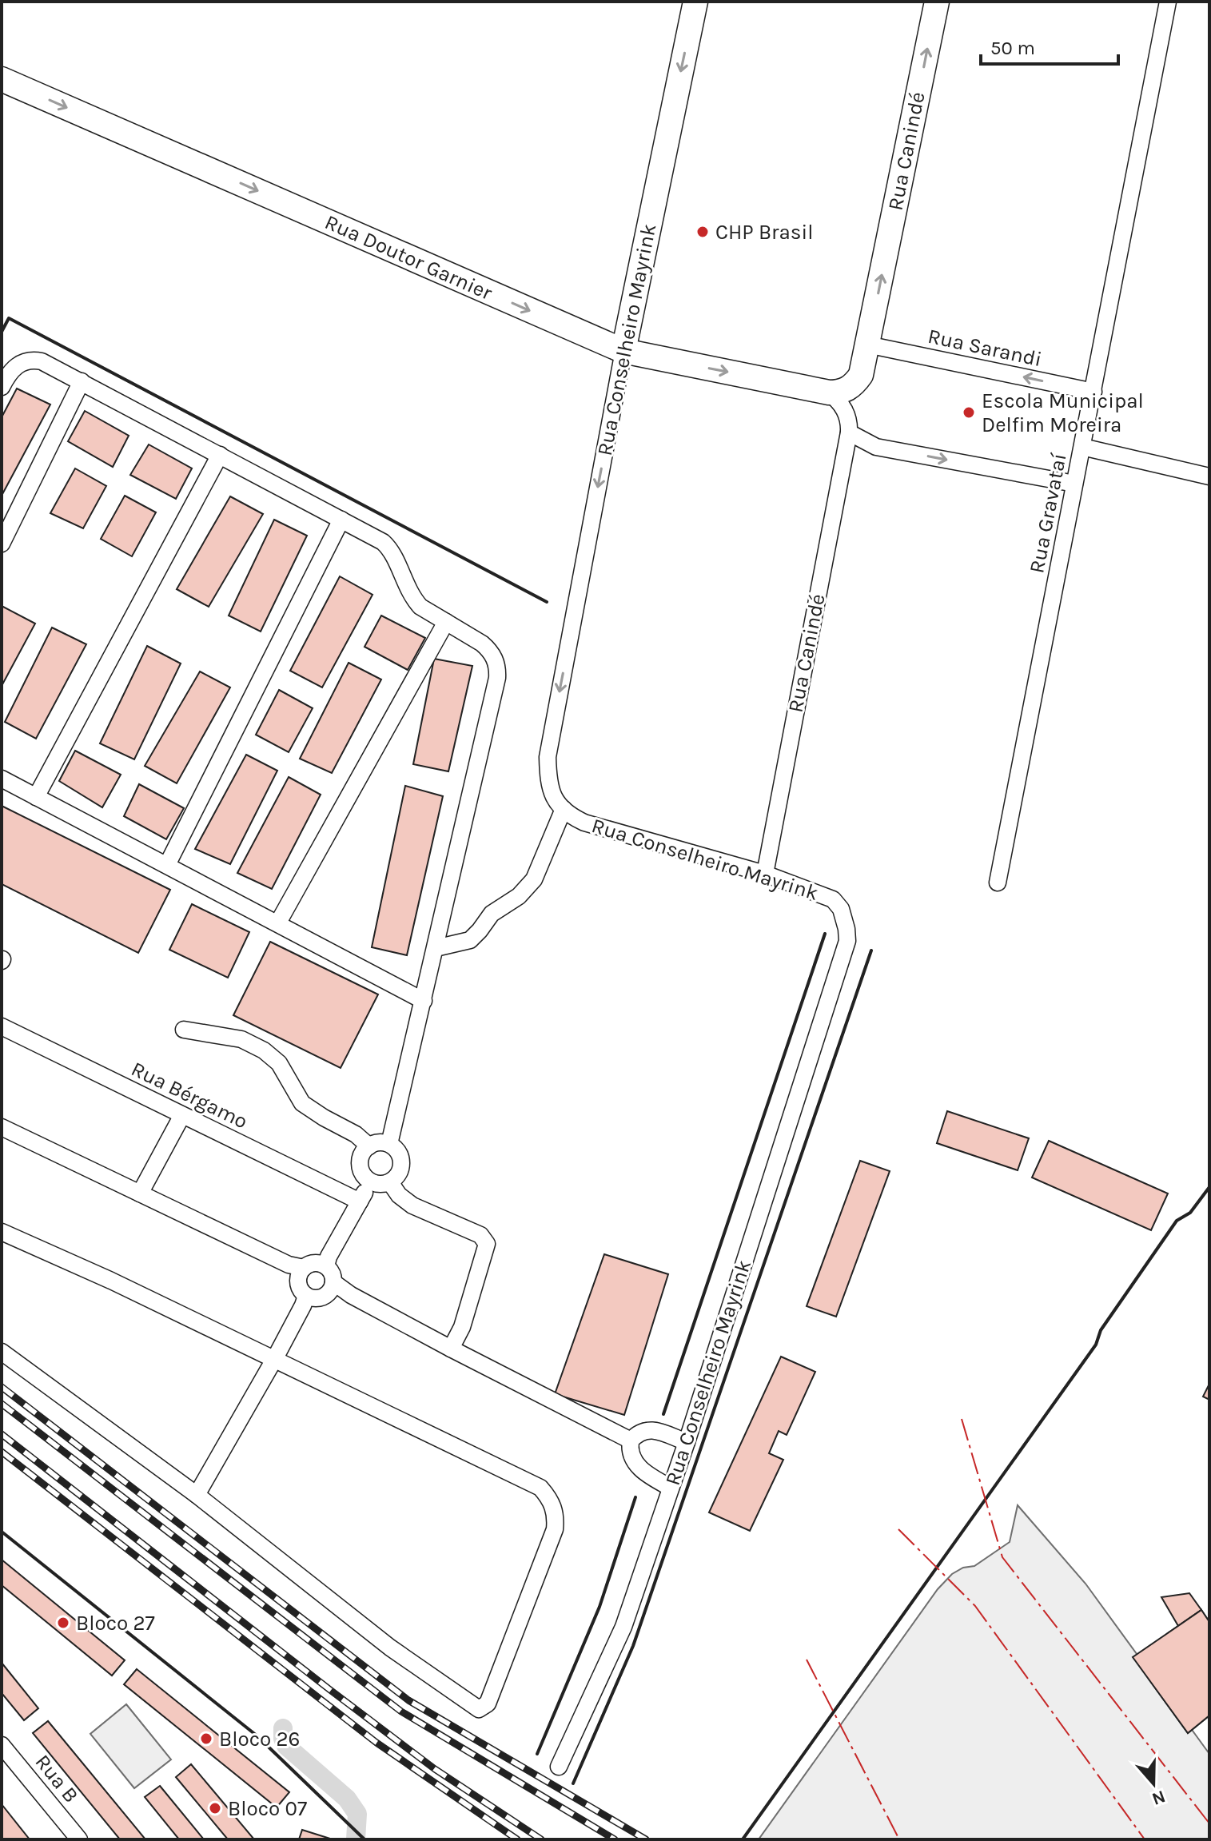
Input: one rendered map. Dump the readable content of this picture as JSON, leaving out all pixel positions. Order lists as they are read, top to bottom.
{
  "streets": {
    "main road": ["Rua Canindé", "Rua Doutor Garnier", "Rua Conselheiro Mayrink"],
    "street": [
      "Rua Sarandi",
      "Rua Gravataí",
      "Rua Bérgamo",
      "Rua B"
    ]
  },
  "crossings": [
    ["Rua Canindé", "Rua Doutor Garnier"],
    ["Rua Canindé", "Rua Conselheiro Mayrink"],
    ["Rua Canindé", "Rua Sarandi"],
    ["Rua Doutor Garnier", "Rua Conselheiro Mayrink"],
    ["Rua Sarandi", "Rua Gravataí"]
  ],
  "one_way": ["Rua Canindé", "Rua Doutor Garnier", "Rua Conselheiro Mayrink"],
  "places": [
    "CHP Brasil",
    "Escola Municipal Delfim Moreira",
    "Bloco 27",
    "Bloco 26",
    "Bloco 07"
  ],
  "scale_bar": "50 m",
  "north": "bottom"
}
